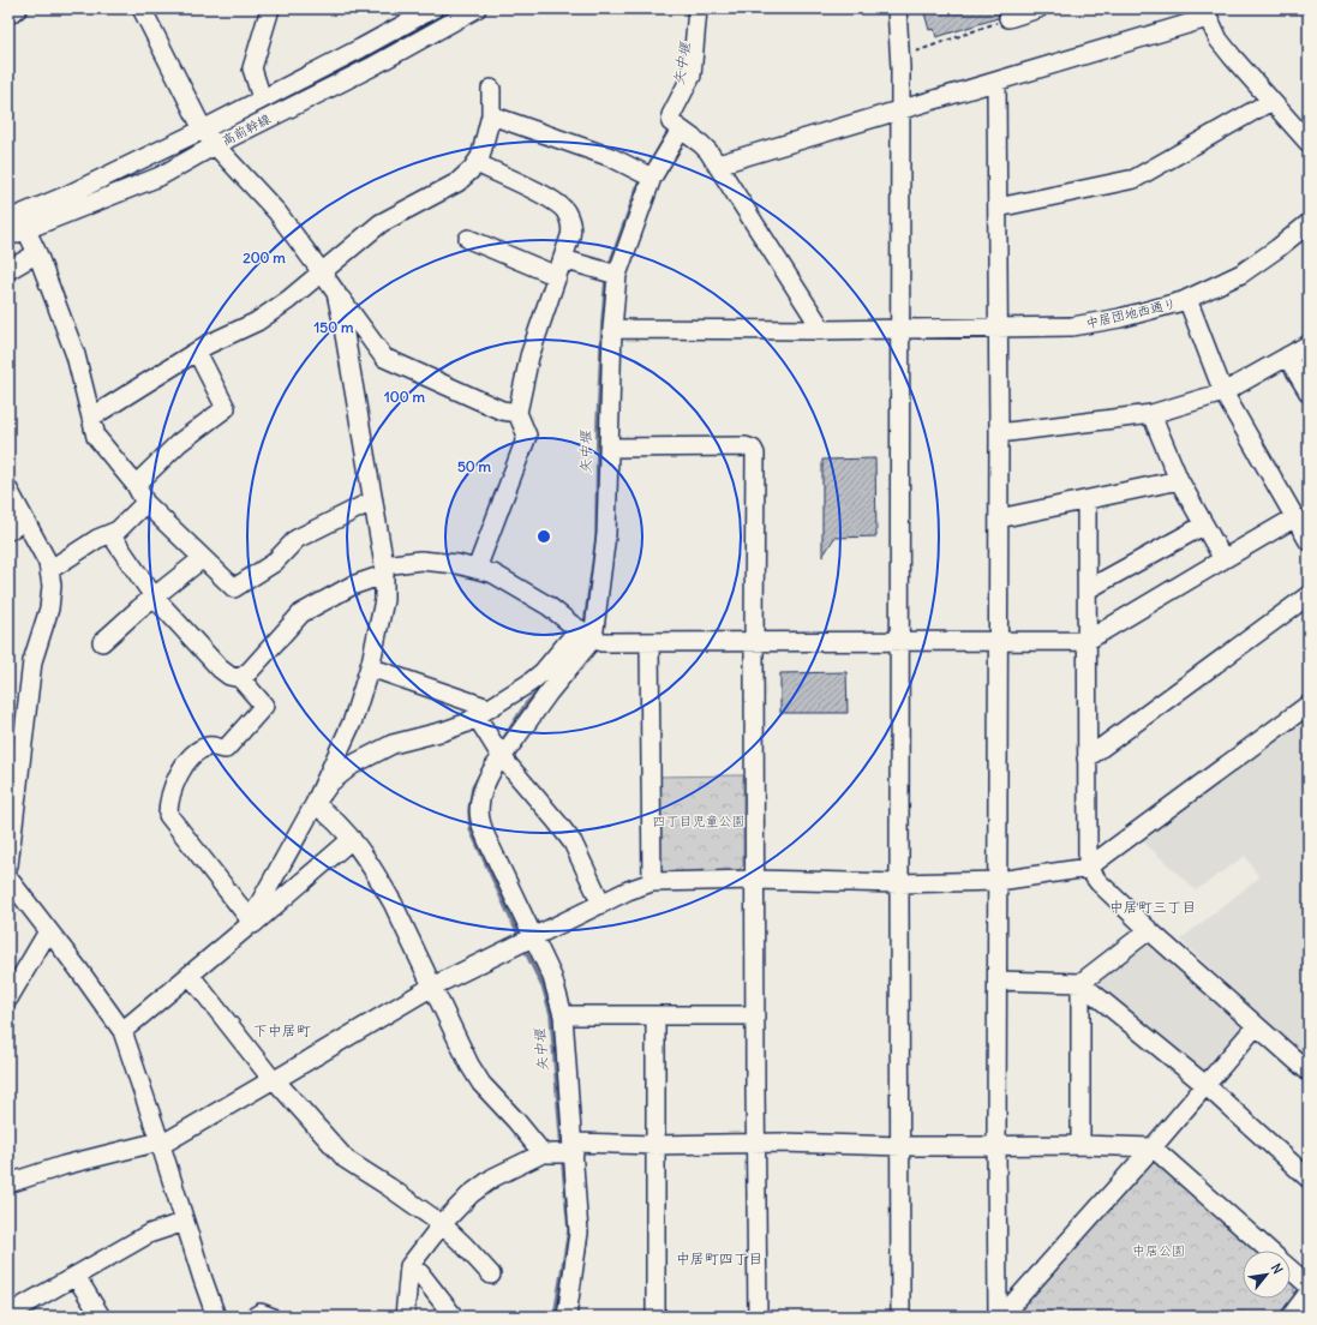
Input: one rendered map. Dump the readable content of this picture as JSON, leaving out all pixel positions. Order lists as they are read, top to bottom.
{
  "streets": {
    "street": ["高前幹線", "中居団地西通り"]
  },
  "districts": ["中居町三丁目", "下中居町", "中居町四丁目"],
  "water": ["矢中堰"],
  "parks": ["四丁目児童公園", "中居公園"],
  "north": "top right",
  "rings": [
    "200 m",
    "150 m",
    "100 m",
    "50 m"
  ]
}
